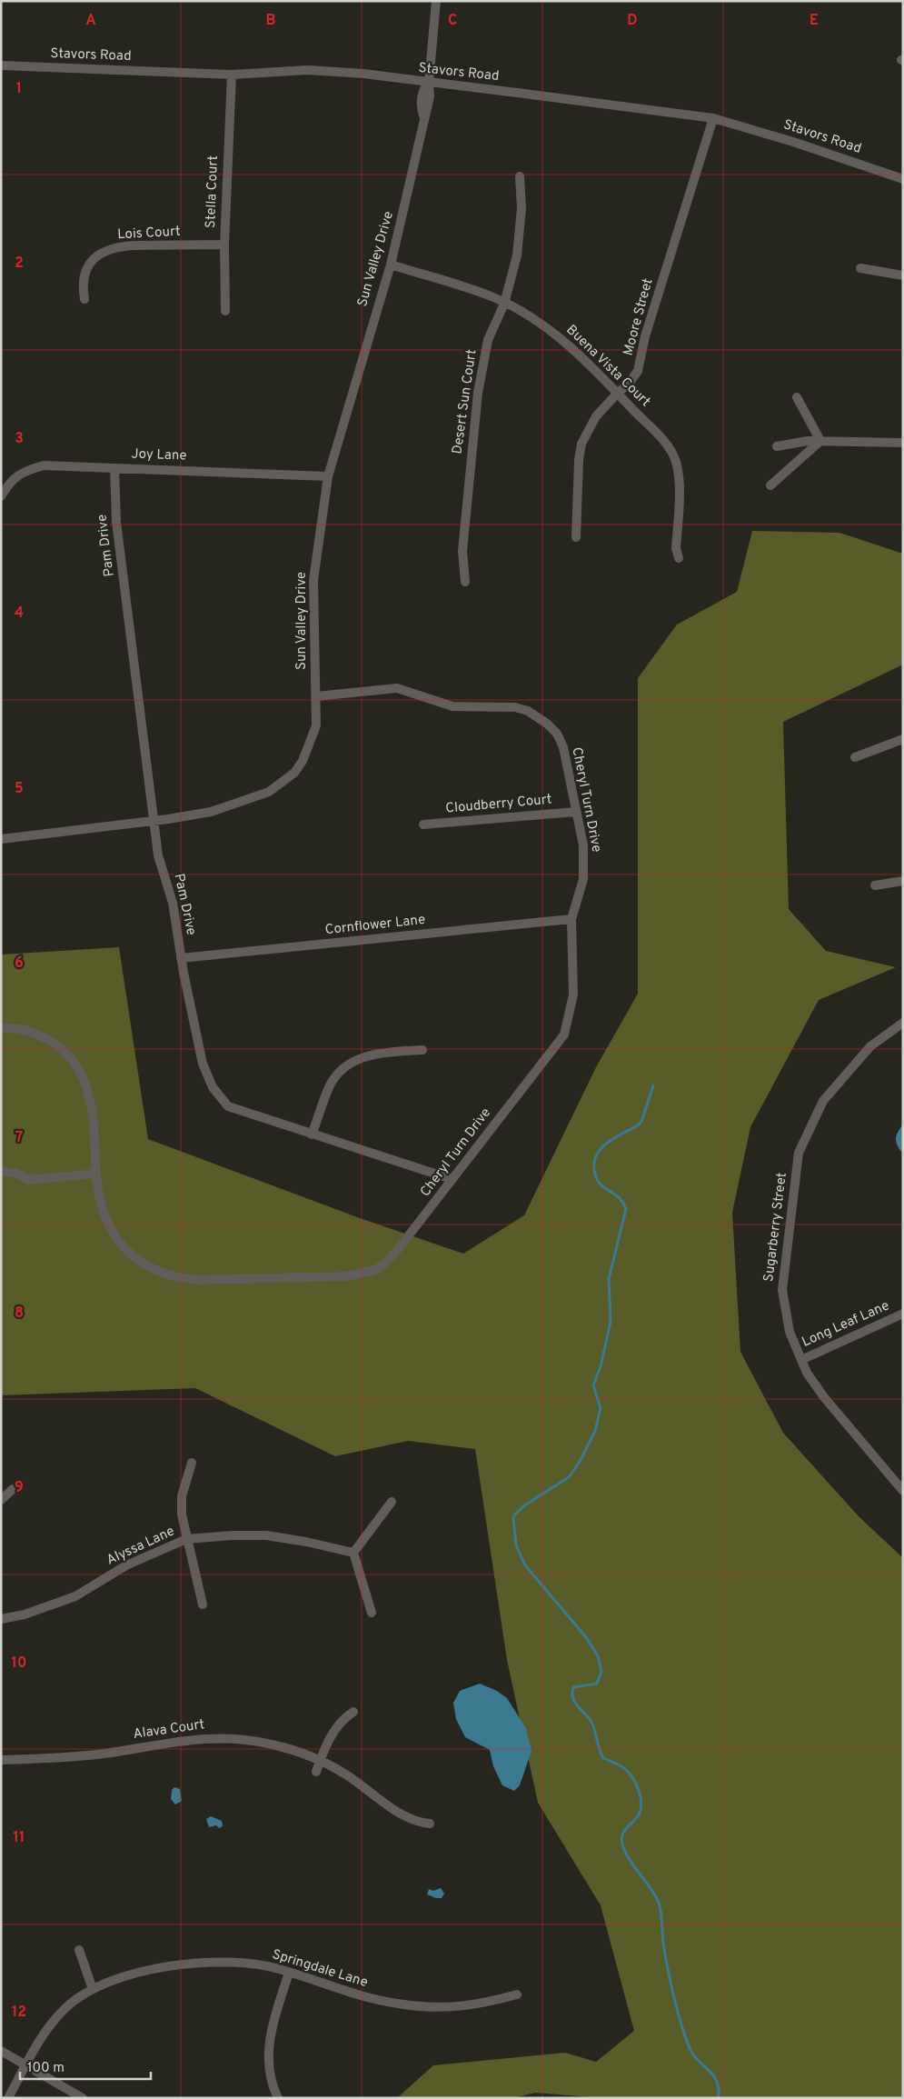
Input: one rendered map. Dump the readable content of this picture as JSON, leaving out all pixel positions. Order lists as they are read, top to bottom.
{
  "streets": {
    "street": [
      "Stavors Road",
      "Stella Court",
      "Lois Court",
      "Sun Valley Drive",
      "Moore Street",
      "Buena Vista Court",
      "Desert Sun Court",
      "Joy Lane",
      "Pam Drive",
      "Cheryl Turn Drive",
      "Cloudberry Court",
      "Cornflower Lane",
      "Sugarberry Street",
      "Long Leaf Lane",
      "Alyssa Lane",
      "Alava Court",
      "Springdale Lane"
    ]
  },
  "crossings": [
    ["Stavors Road", "Stella Court"],
    ["Stavors Road", "Sun Valley Drive"],
    ["Stavors Road", "Moore Street"],
    ["Stella Court", "Lois Court"],
    ["Sun Valley Drive", "Buena Vista Court"],
    ["Sun Valley Drive", "Joy Lane"],
    ["Sun Valley Drive", "Pam Drive"],
    ["Sun Valley Drive", "Cheryl Turn Drive"],
    ["Moore Street", "Buena Vista Court"],
    ["Buena Vista Court", "Desert Sun Court"],
    ["Joy Lane", "Pam Drive"],
    ["Pam Drive", "Cheryl Turn Drive"],
    ["Pam Drive", "Cornflower Lane"],
    ["Cheryl Turn Drive", "Cloudberry Court"],
    ["Cheryl Turn Drive", "Cornflower Lane"],
    ["Sugarberry Street", "Long Leaf Lane"]
  ],
  "scale_bar": "100 m",
  "grid": {
    "columns": [
      "A",
      "B",
      "C",
      "D",
      "E"
    ],
    "rows": [
      "1",
      "2",
      "3",
      "4",
      "5",
      "6",
      "7",
      "8",
      "9",
      "10",
      "11",
      "12"
    ]
  }
}
